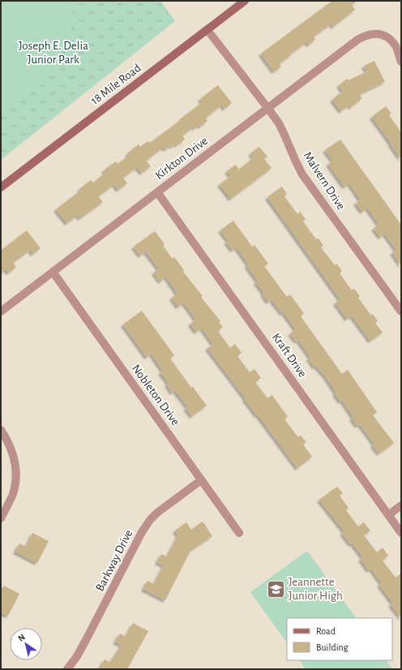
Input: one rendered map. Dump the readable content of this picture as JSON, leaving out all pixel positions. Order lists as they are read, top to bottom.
{
  "streets": {
    "main road": ["18 Mile Road"],
    "street": [
      "Kirkton Drive",
      "Malvern Drive",
      "Kraft Drive",
      "Nobleton Drive",
      "Barkway Drive"
    ]
  },
  "crossings": [
    ["18 Mile Road", "Malvern Drive"],
    ["Kirkton Drive", "Malvern Drive"],
    ["Kirkton Drive", "Kraft Drive"],
    ["Kirkton Drive", "Nobleton Drive"],
    ["Nobleton Drive", "Barkway Drive"]
  ],
  "parks": ["Joseph E. Delia Junior Park"],
  "places": {
    "school or university": ["Jeannette Junior High"]
  },
  "legend": ["Road", "Building"],
  "north": "top left"
}
